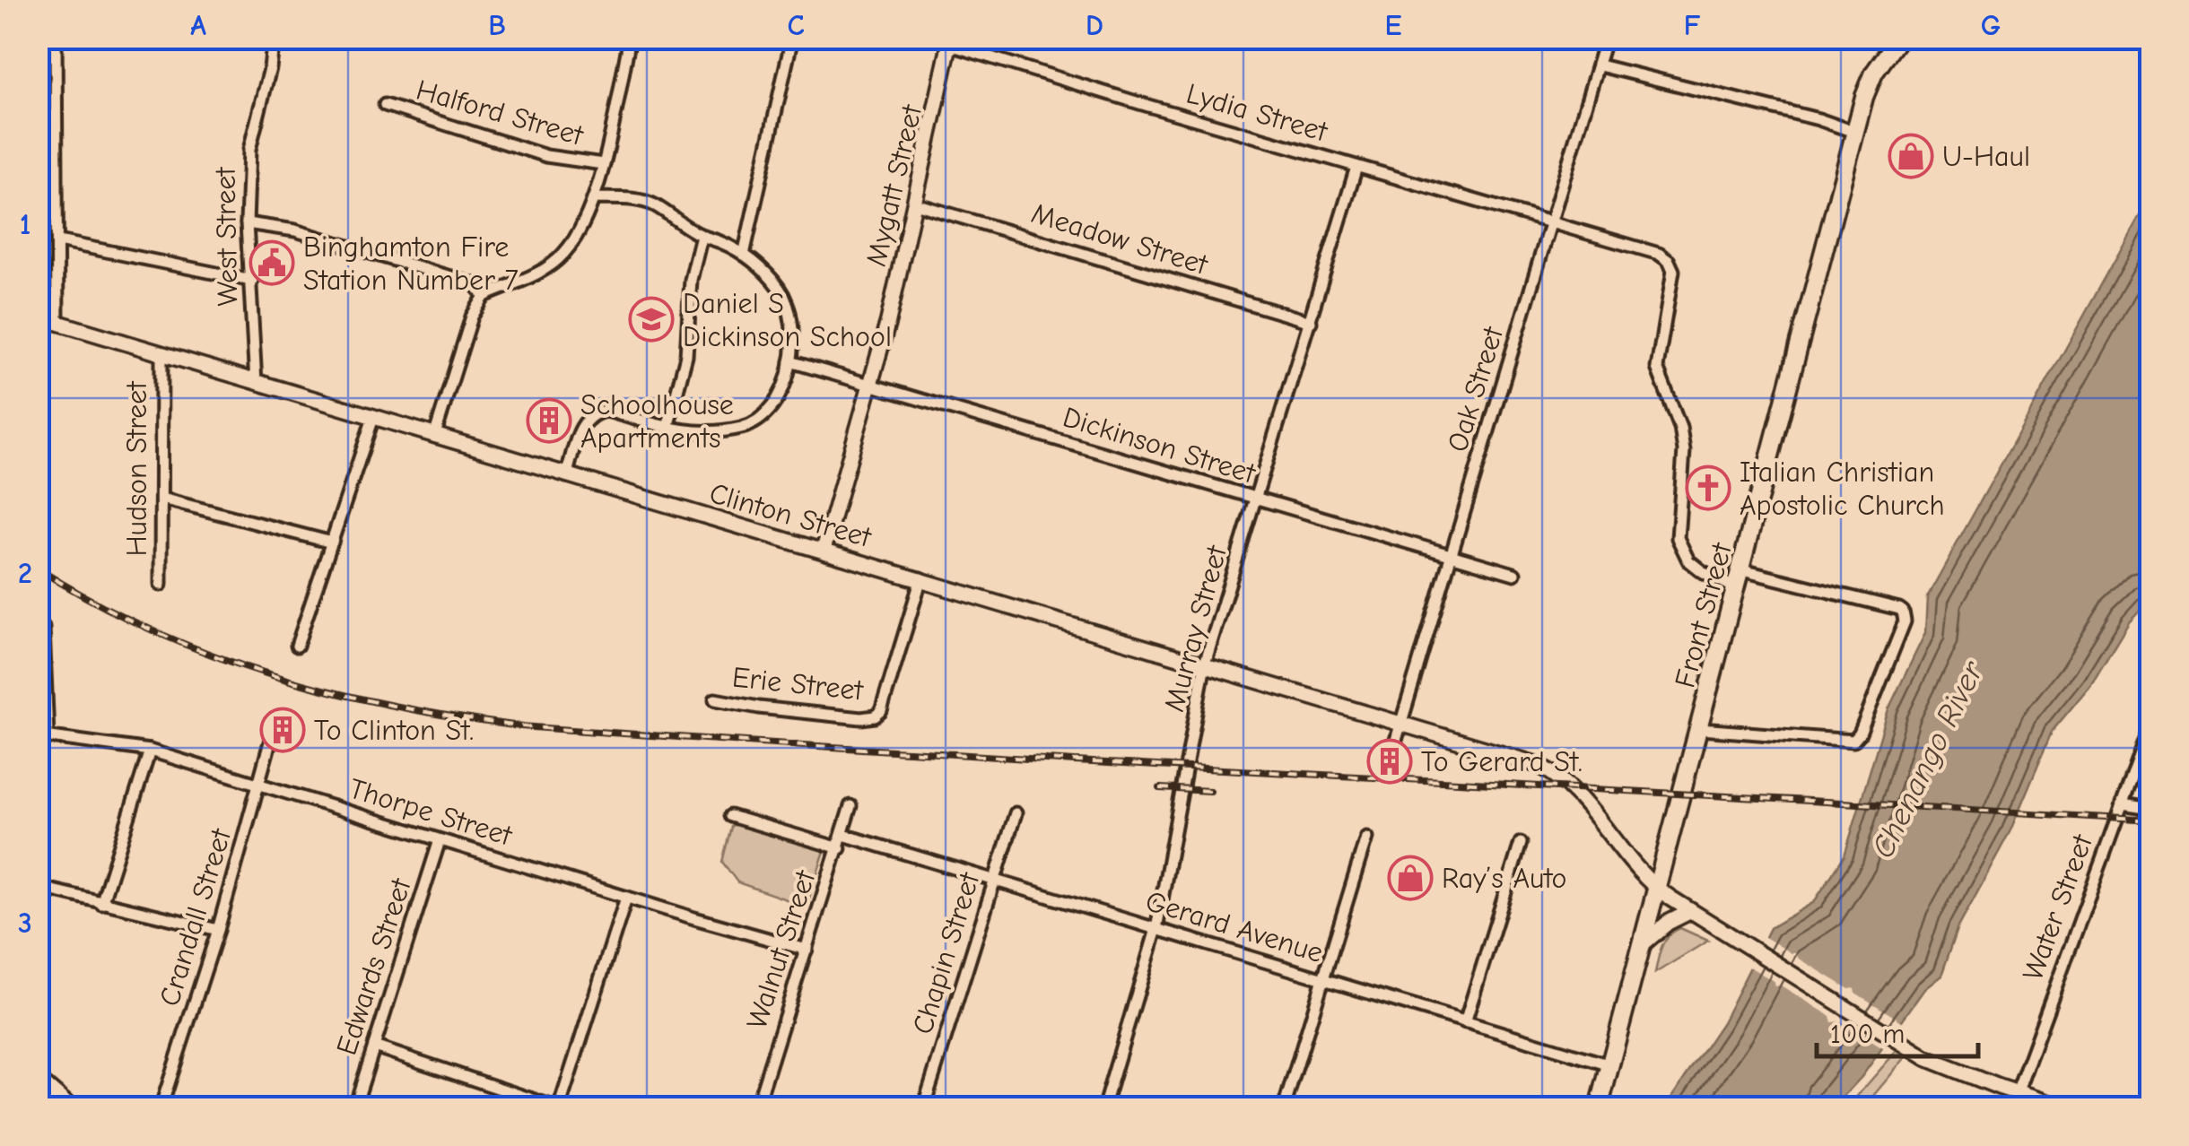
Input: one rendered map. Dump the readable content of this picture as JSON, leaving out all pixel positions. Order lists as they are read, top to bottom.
{
  "streets": {
    "main road": ["Front Street"],
    "street": [
      "Halford Street",
      "Lydia Street",
      "Mygatt Street",
      "West Street",
      "Meadow Street",
      "Oak Street",
      "Dickinson Street",
      "Hudson Street",
      "Clinton Street",
      "Murray Street",
      "Erie Street",
      "Thorpe Street",
      "Water Street",
      "Crandall Street",
      "Gerard Avenue",
      "Walnut Street",
      "Chapin Street",
      "Edwards Street"
    ]
  },
  "crossings": [
    ["Lydia Street", "Mygatt Street"],
    ["Lydia Street", "Oak Street"],
    ["Lydia Street", "Front Street"],
    ["Lydia Street", "Murray Street"],
    ["Mygatt Street", "Meadow Street"],
    ["Mygatt Street", "Dickinson Street"],
    ["Mygatt Street", "Clinton Street"],
    ["West Street", "Clinton Street"],
    ["Meadow Street", "Murray Street"],
    ["Oak Street", "Dickinson Street"],
    ["Oak Street", "Clinton Street"],
    ["Dickinson Street", "Murray Street"],
    ["Hudson Street", "Clinton Street"],
    ["Clinton Street", "Front Street"],
    ["Clinton Street", "Murray Street"],
    ["Clinton Street", "Erie Street"],
    ["Clinton Street", "Water Street"],
    ["Front Street", "Gerard Avenue"],
    ["Murray Street", "Gerard Avenue"],
    ["Thorpe Street", "Crandall Street"],
    ["Thorpe Street", "Walnut Street"],
    ["Thorpe Street", "Edwards Street"],
    ["Gerard Avenue", "Walnut Street"],
    ["Gerard Avenue", "Chapin Street"]
  ],
  "water": ["Chenango River"],
  "places": {
    "shop": ["U-Haul", "Ray’s Auto"],
    "public building": ["Binghamton Fire Station Number 7"],
    "school or university": ["Daniel S Dickinson School"],
    "building": ["Schoolhouse Apartments", "To Clinton St.", "To Gerard St."],
    "church": ["Italian Christian Apostolic Church"]
  },
  "scale_bar": "100 m",
  "grid": {
    "columns": [
      "A",
      "B",
      "C",
      "D",
      "E",
      "F",
      "G"
    ],
    "rows": ["1", "2", "3"]
  }
}
